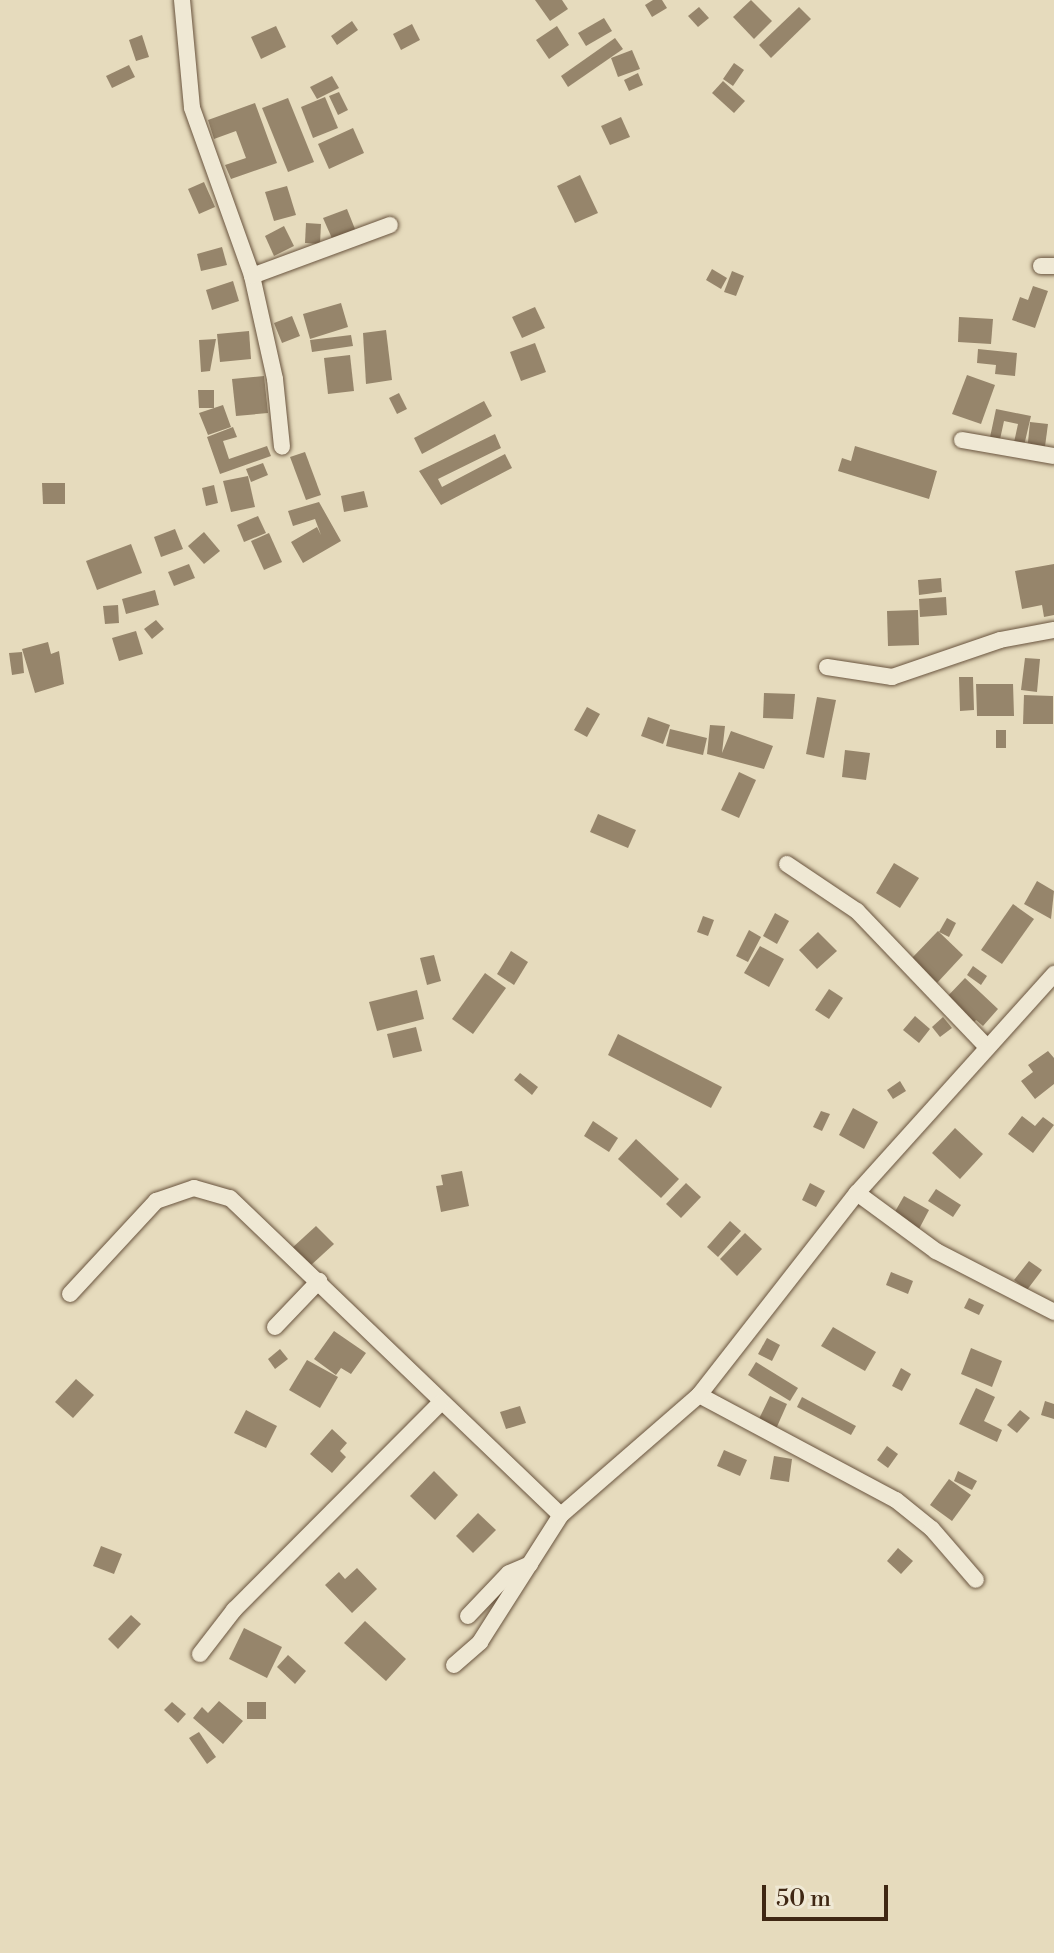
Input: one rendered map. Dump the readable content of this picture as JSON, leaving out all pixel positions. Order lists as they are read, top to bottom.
{
  "scale_bar": "50 m"
}
